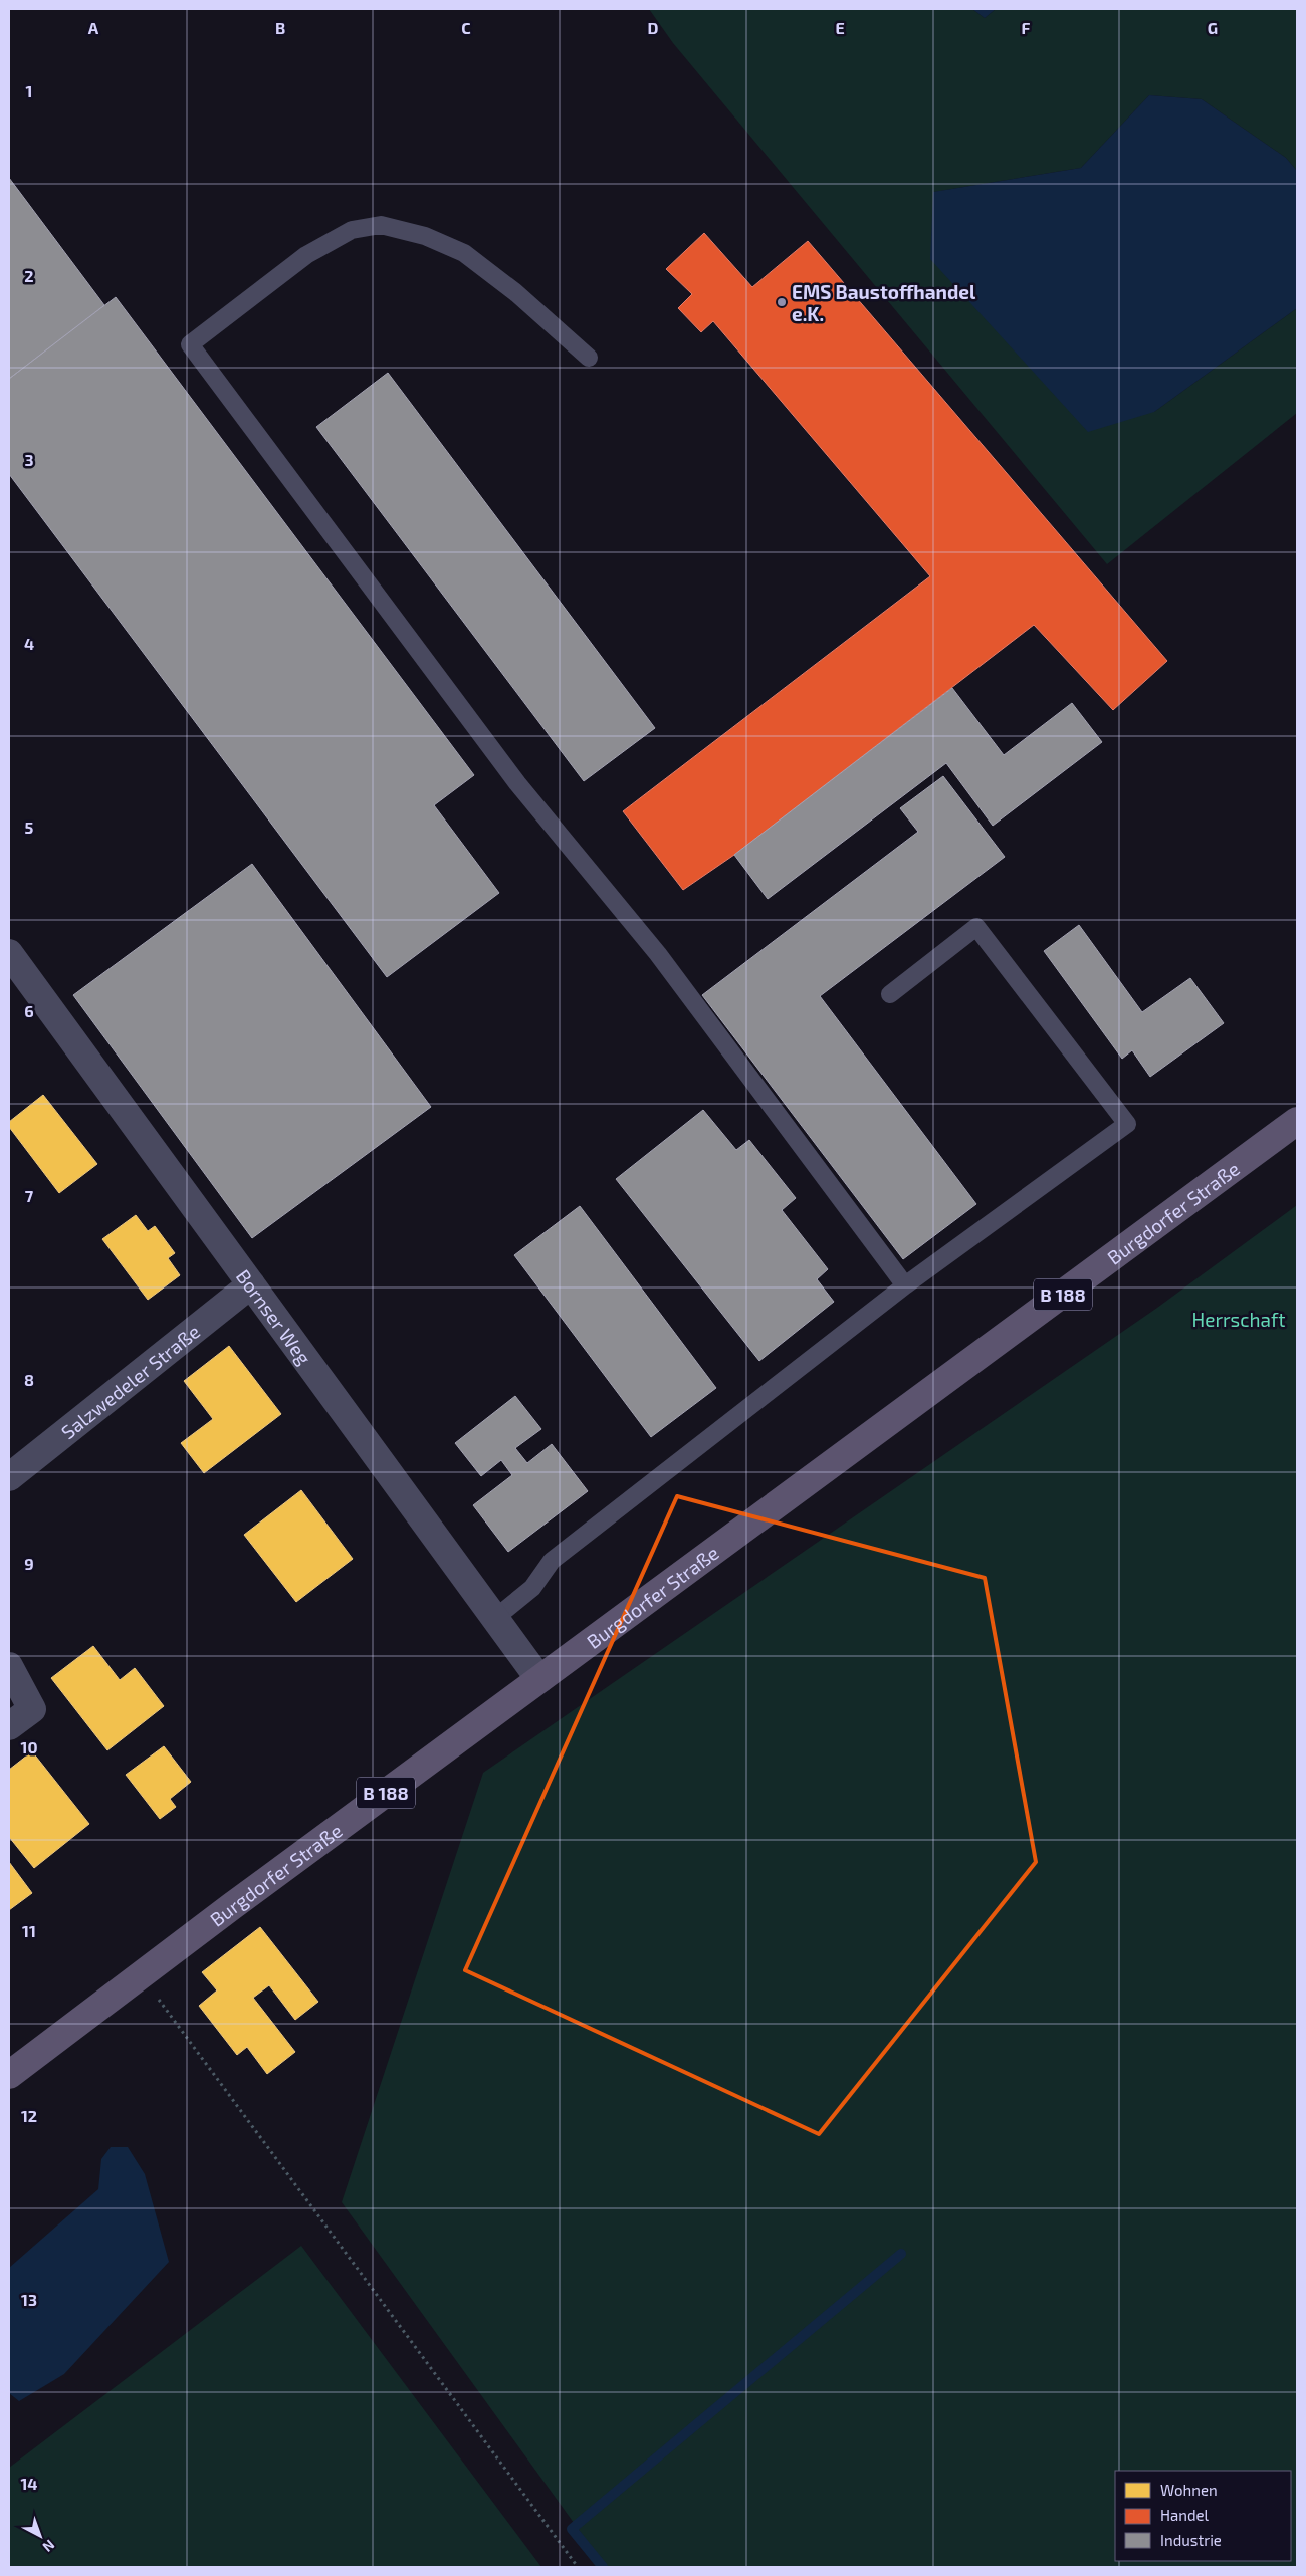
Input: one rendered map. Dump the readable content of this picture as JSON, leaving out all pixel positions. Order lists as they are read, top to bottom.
{
  "streets": {
    "main road": ["Burgdorfer Straße", "B 188"],
    "street": ["Bornser Weg", "Salzwedeler Straße"]
  },
  "crossings": [
    ["Burgdorfer Straße", "Bornser Weg"],
    ["Bornser Weg", "Salzwedeler Straße"]
  ],
  "parks": ["Herrschaft"],
  "places": ["EMS Baustoffhandel e.K."],
  "legend": ["Wohnen", "Handel", "Industrie"],
  "north": "bottom right",
  "grid": {
    "columns": [
      "A",
      "B",
      "C",
      "D",
      "E",
      "F",
      "G"
    ],
    "rows": [
      "1",
      "2",
      "3",
      "4",
      "5",
      "6",
      "7",
      "8",
      "9",
      "10",
      "11",
      "12",
      "13",
      "14"
    ]
  }
}
